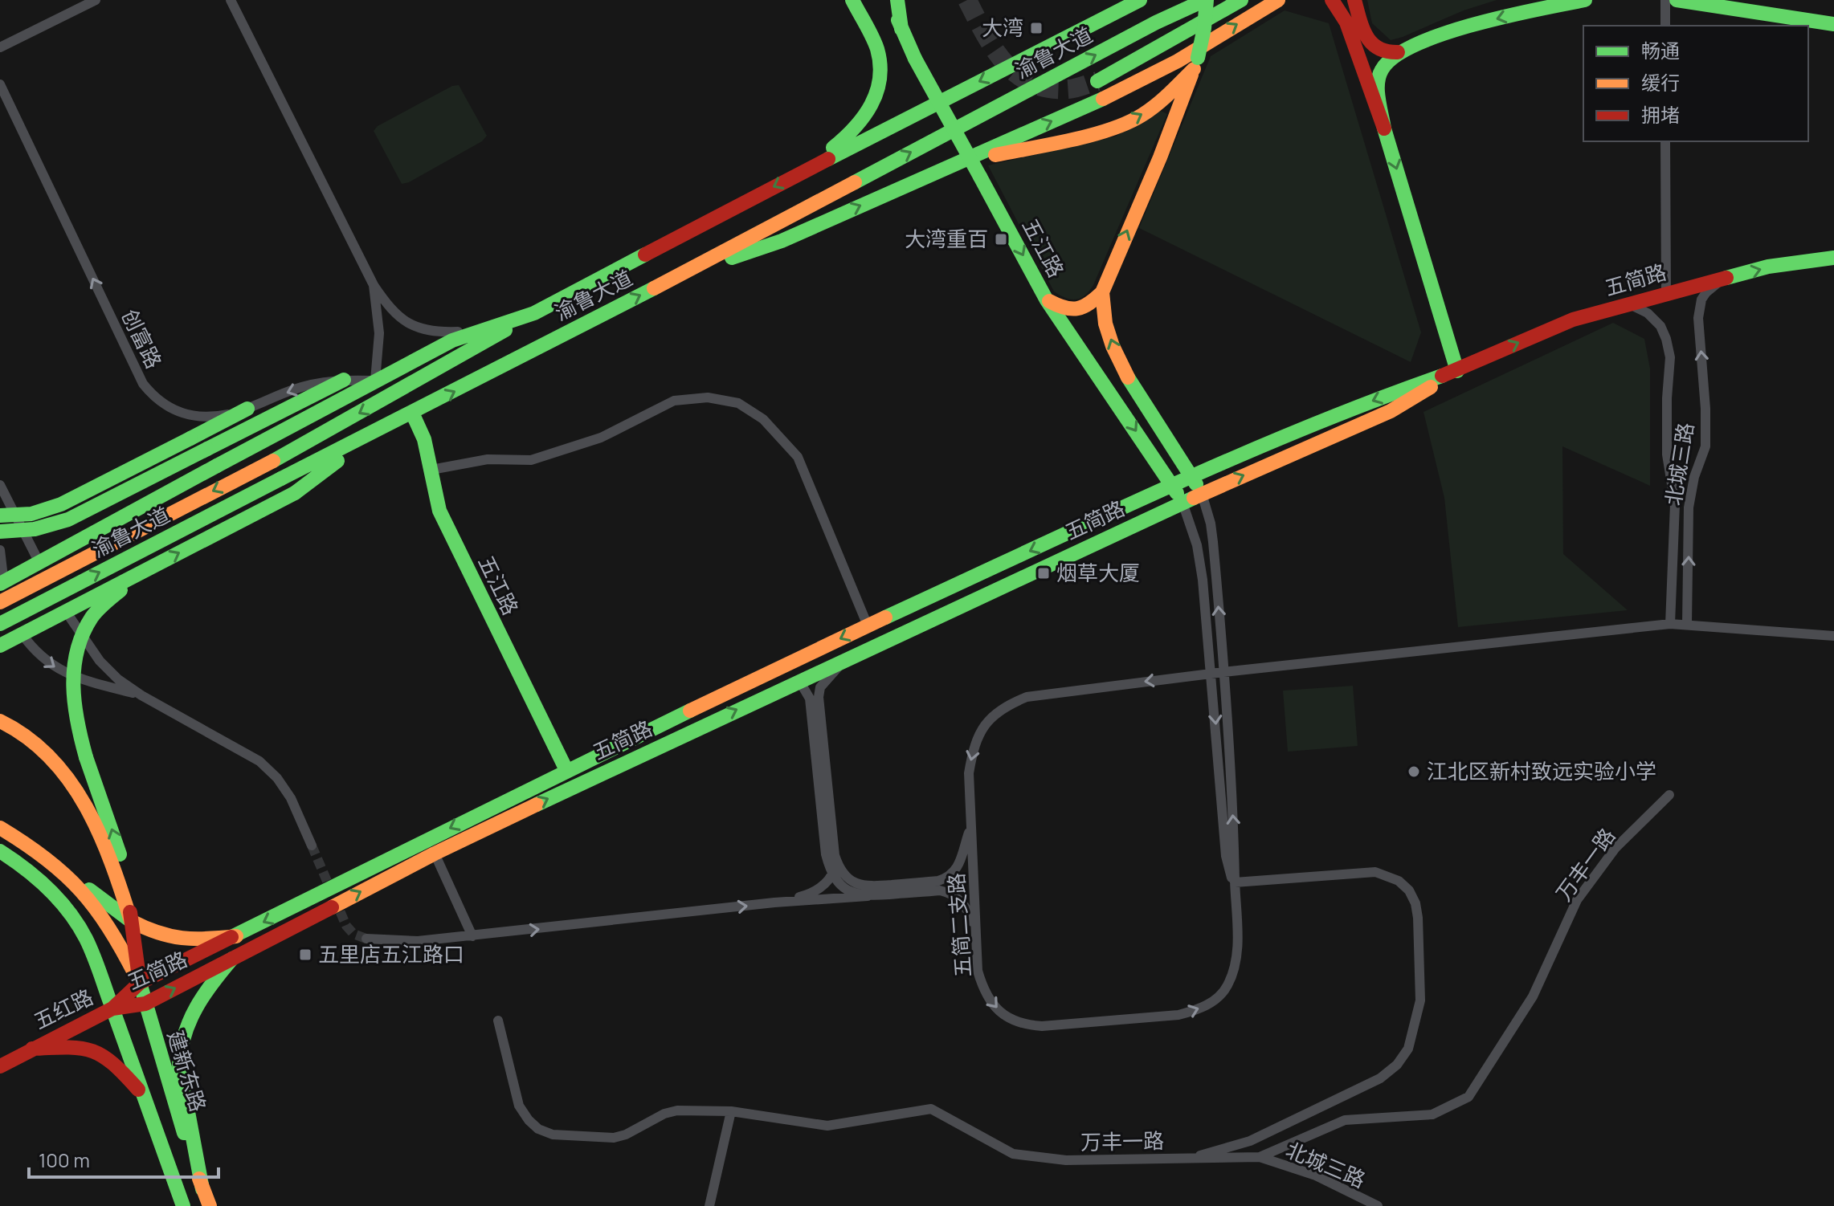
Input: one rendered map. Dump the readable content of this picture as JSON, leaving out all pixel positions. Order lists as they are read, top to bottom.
{
  "streets": {
    "main road": [
      "渝鲁大道",
      "五江路",
      "五简路",
      "五红路",
      "建新东路"
    ],
    "street": [
      "创富路",
      "北城三路",
      "万丰一路",
      "五简二支路"
    ]
  },
  "crossings": [
    ["渝鲁大道", "五江路"],
    ["渝鲁大道", "创富路"],
    ["五江路", "五简路"],
    ["五江路", "五简二支路"],
    ["五简路", "北城三路"],
    ["五简路", "五简二支路"],
    ["五简路", "五红路"],
    ["五简路", "建新东路"],
    ["北城三路", "万丰一路"]
  ],
  "one_way": ["创富路"],
  "places": {
    "transit": [
      "大湾",
      "大湾重百",
      "烟草大厦",
      "五里店五江路口"
    ],
    "other": ["江北区新村致远实验小学"]
  },
  "legend": ["畅通", "缓行", "拥堵"],
  "scale_bar": "100 m"
}
